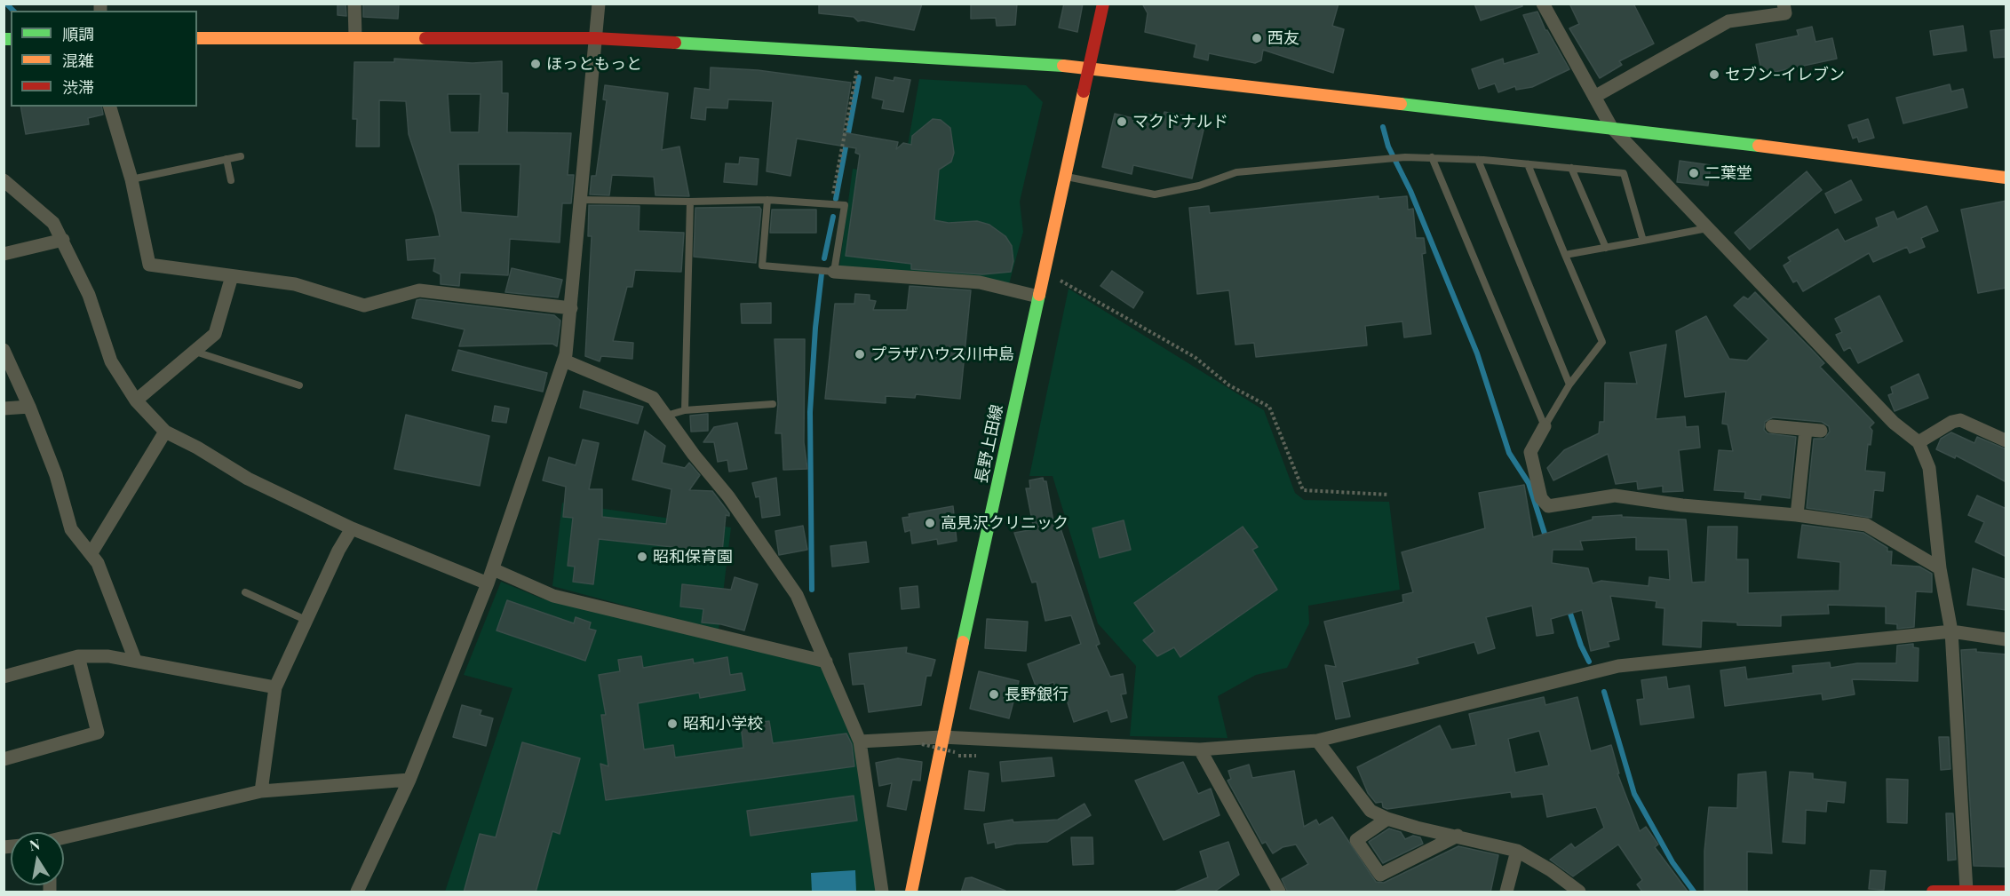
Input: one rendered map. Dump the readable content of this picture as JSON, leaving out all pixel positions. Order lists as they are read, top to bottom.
{
  "streets": {
    "street": ["長野上田線"]
  },
  "places": [
    "西友",
    "ほっともっと",
    "セブン-イレブン",
    "マクドナルド",
    "二葉堂",
    "プラザハウス川中島",
    "高見沢クリニック",
    "昭和保育園",
    "長野銀行",
    "昭和小学校"
  ],
  "legend": ["順調", "混雑", "渋滞"],
  "north": "top"
}
